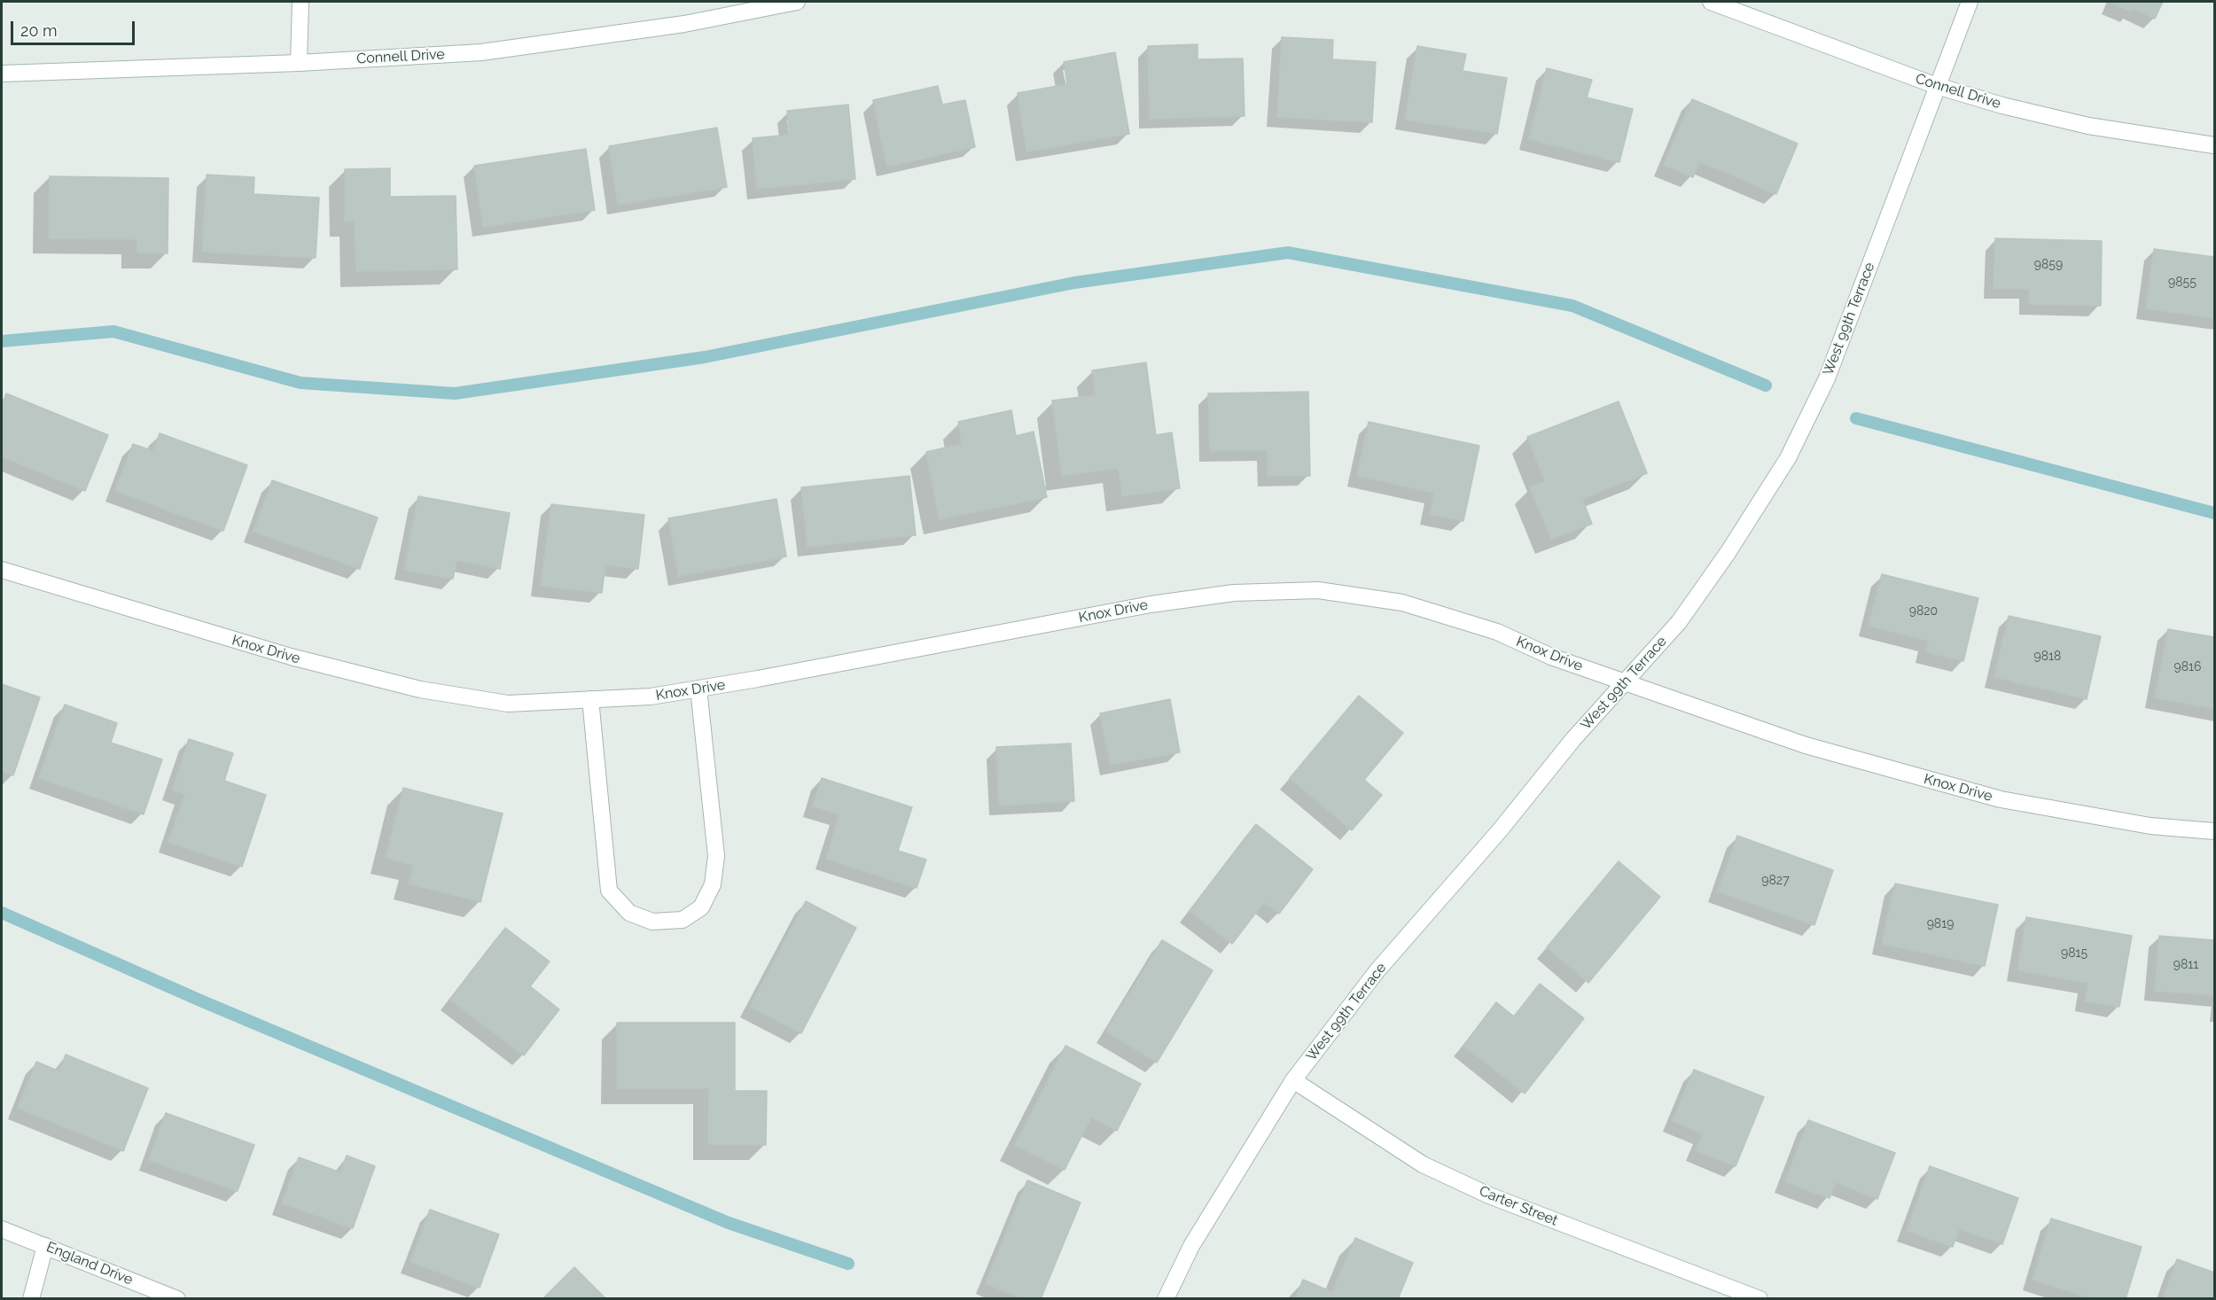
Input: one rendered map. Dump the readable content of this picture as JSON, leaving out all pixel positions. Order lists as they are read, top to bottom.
{
  "streets": {
    "street": [
      "Connell Drive",
      "West 99th Terrace",
      "Knox Drive",
      "Carter Street",
      "England Drive"
    ]
  },
  "crossings": [
    ["Connell Drive", "West 99th Terrace"],
    ["West 99th Terrace", "Knox Drive"],
    ["West 99th Terrace", "Carter Street"]
  ],
  "house_numbers": [
    "9859",
    "9855",
    "9820",
    "9818",
    "9816",
    "9827",
    "9819",
    "9815",
    "9811"
  ],
  "scale_bar": "20 m"
}
